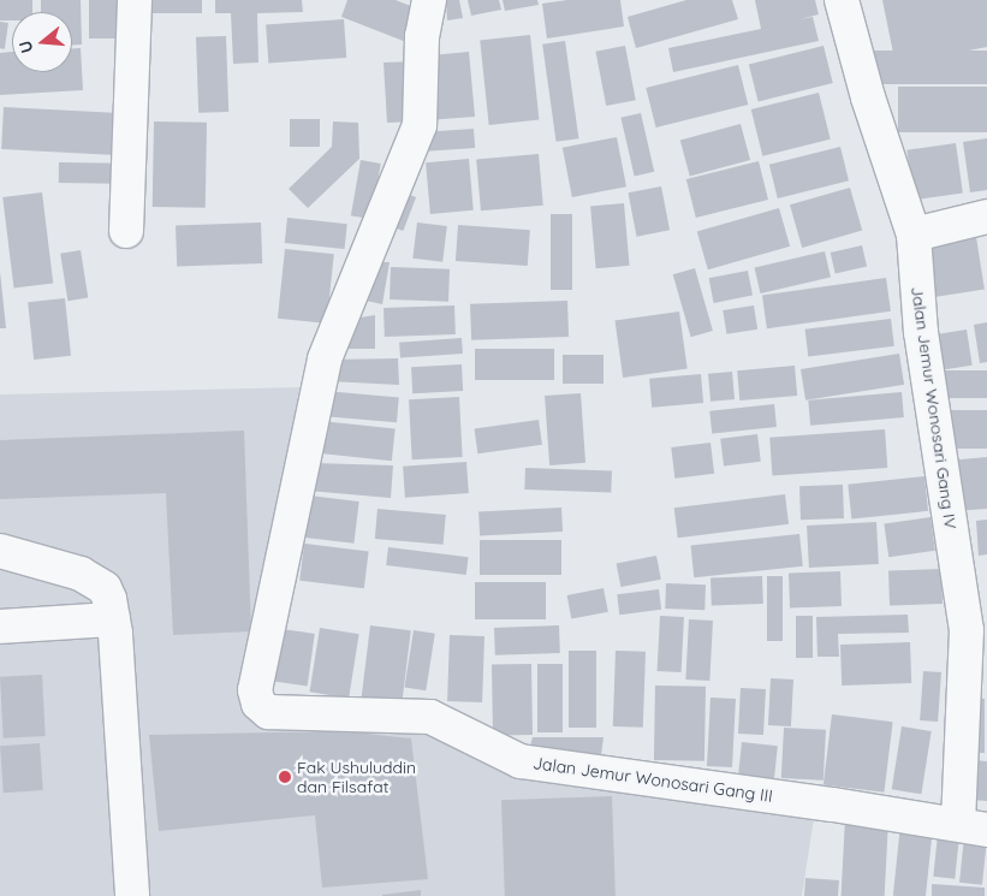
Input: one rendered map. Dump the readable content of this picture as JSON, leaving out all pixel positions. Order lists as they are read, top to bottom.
{
  "streets": {
    "street": ["Jalan Jemur Wonosari Gang IV", "Jalan Jemur Wonosari Gang III"]
  },
  "crossings": [
    ["Jalan Jemur Wonosari Gang IV", "Jalan Jemur Wonosari Gang III"]
  ],
  "places": ["Fak Ushuluddin dan Filsafat"],
  "north": "left"
}
